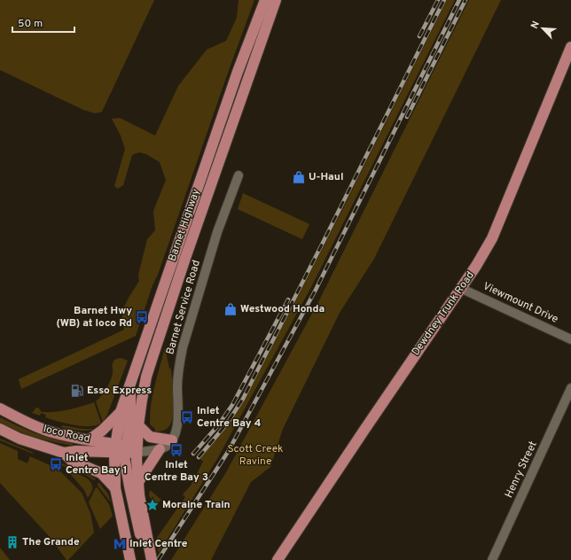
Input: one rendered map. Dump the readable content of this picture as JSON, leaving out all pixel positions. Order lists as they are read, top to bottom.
{
  "streets": {
    "main road": ["Barnet Highway", "Dewdney Trunk Road", "Ioco Road"],
    "street": ["Viewmount Drive", "Barnet Service Road", "Henry Street"]
  },
  "crossings": [
    ["Barnet Highway", "Ioco Road"],
    ["Viewmount Drive", "Dewdney Trunk Road"]
  ],
  "parks": ["Scott Creek Ravine"],
  "places": {
    "shop": ["U-Haul", "Westwood Honda"],
    "bus stop": [
      "Barnet Hwy (WB) at Ioco Rd",
      "Inlet Centre Bay 4",
      "Inlet Centre Bay 3",
      "Inlet Centre Bay 1"
    ],
    "fuel station": ["Esso Express"],
    "place": ["Moraine Train"],
    "building": ["The Grande"],
    "metro station": ["Inlet Centre"]
  },
  "scale_bar": "50 m",
  "north": "top left"
}
